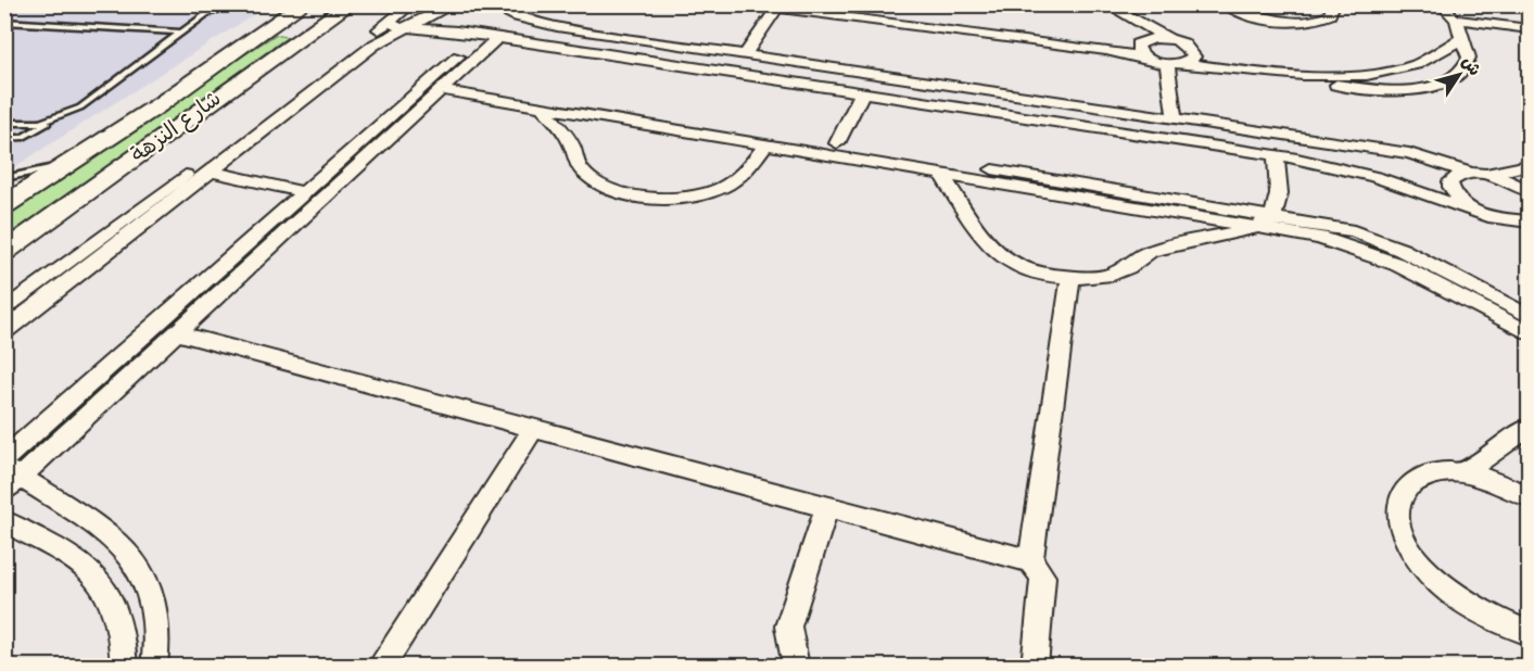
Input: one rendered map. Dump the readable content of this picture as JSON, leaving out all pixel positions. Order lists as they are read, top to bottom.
{
  "streets": {
    "main road": ["شارع النزهة"]
  },
  "north": "top right"
}
